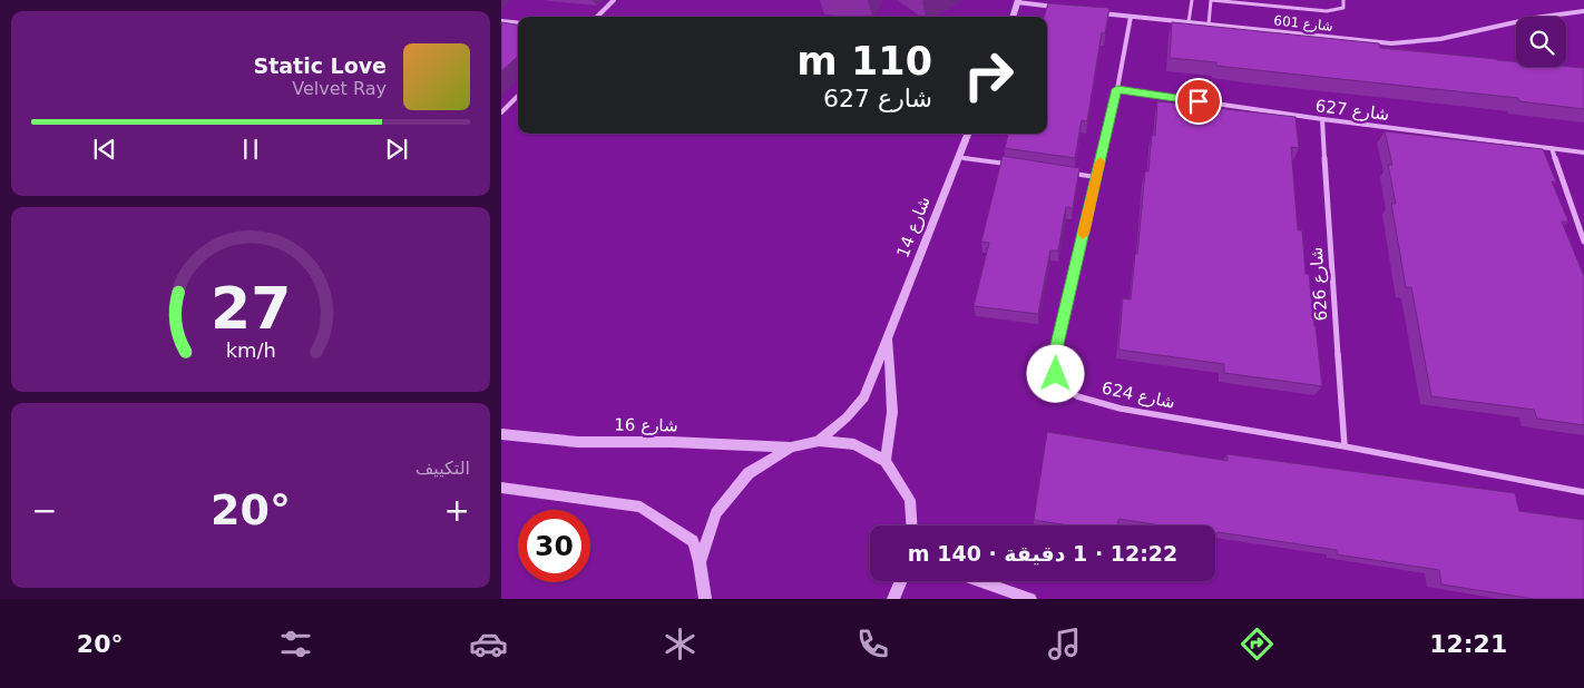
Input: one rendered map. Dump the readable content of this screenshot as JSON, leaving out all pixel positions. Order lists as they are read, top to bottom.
{
  "streets": {
    "street": [
      "شارع 601",
      "شارع 627",
      "شارع 14",
      "شارع 626",
      "شارع 624",
      "شارع 16"
    ]
  },
  "crossings": [
    ["شارع 601", "شارع 624"],
    ["شارع 627", "شارع 626"],
    ["شارع 627", "شارع 624"],
    ["شارع 626", "شارع 624"]
  ],
  "page": {
    "turn": ["110 m", "شارع 627"],
    "song": ["Static Love", "Velvet Ray"],
    "tile": "التكييف",
    "heat": ["−", "20°", "+"],
    "limit": "30",
    "trip": "12:22 · 1 دقيقة · 140 m",
    "tabs": ["12:21", "20°"],
    "gauge": ["27", "km/h"]
  }
}
